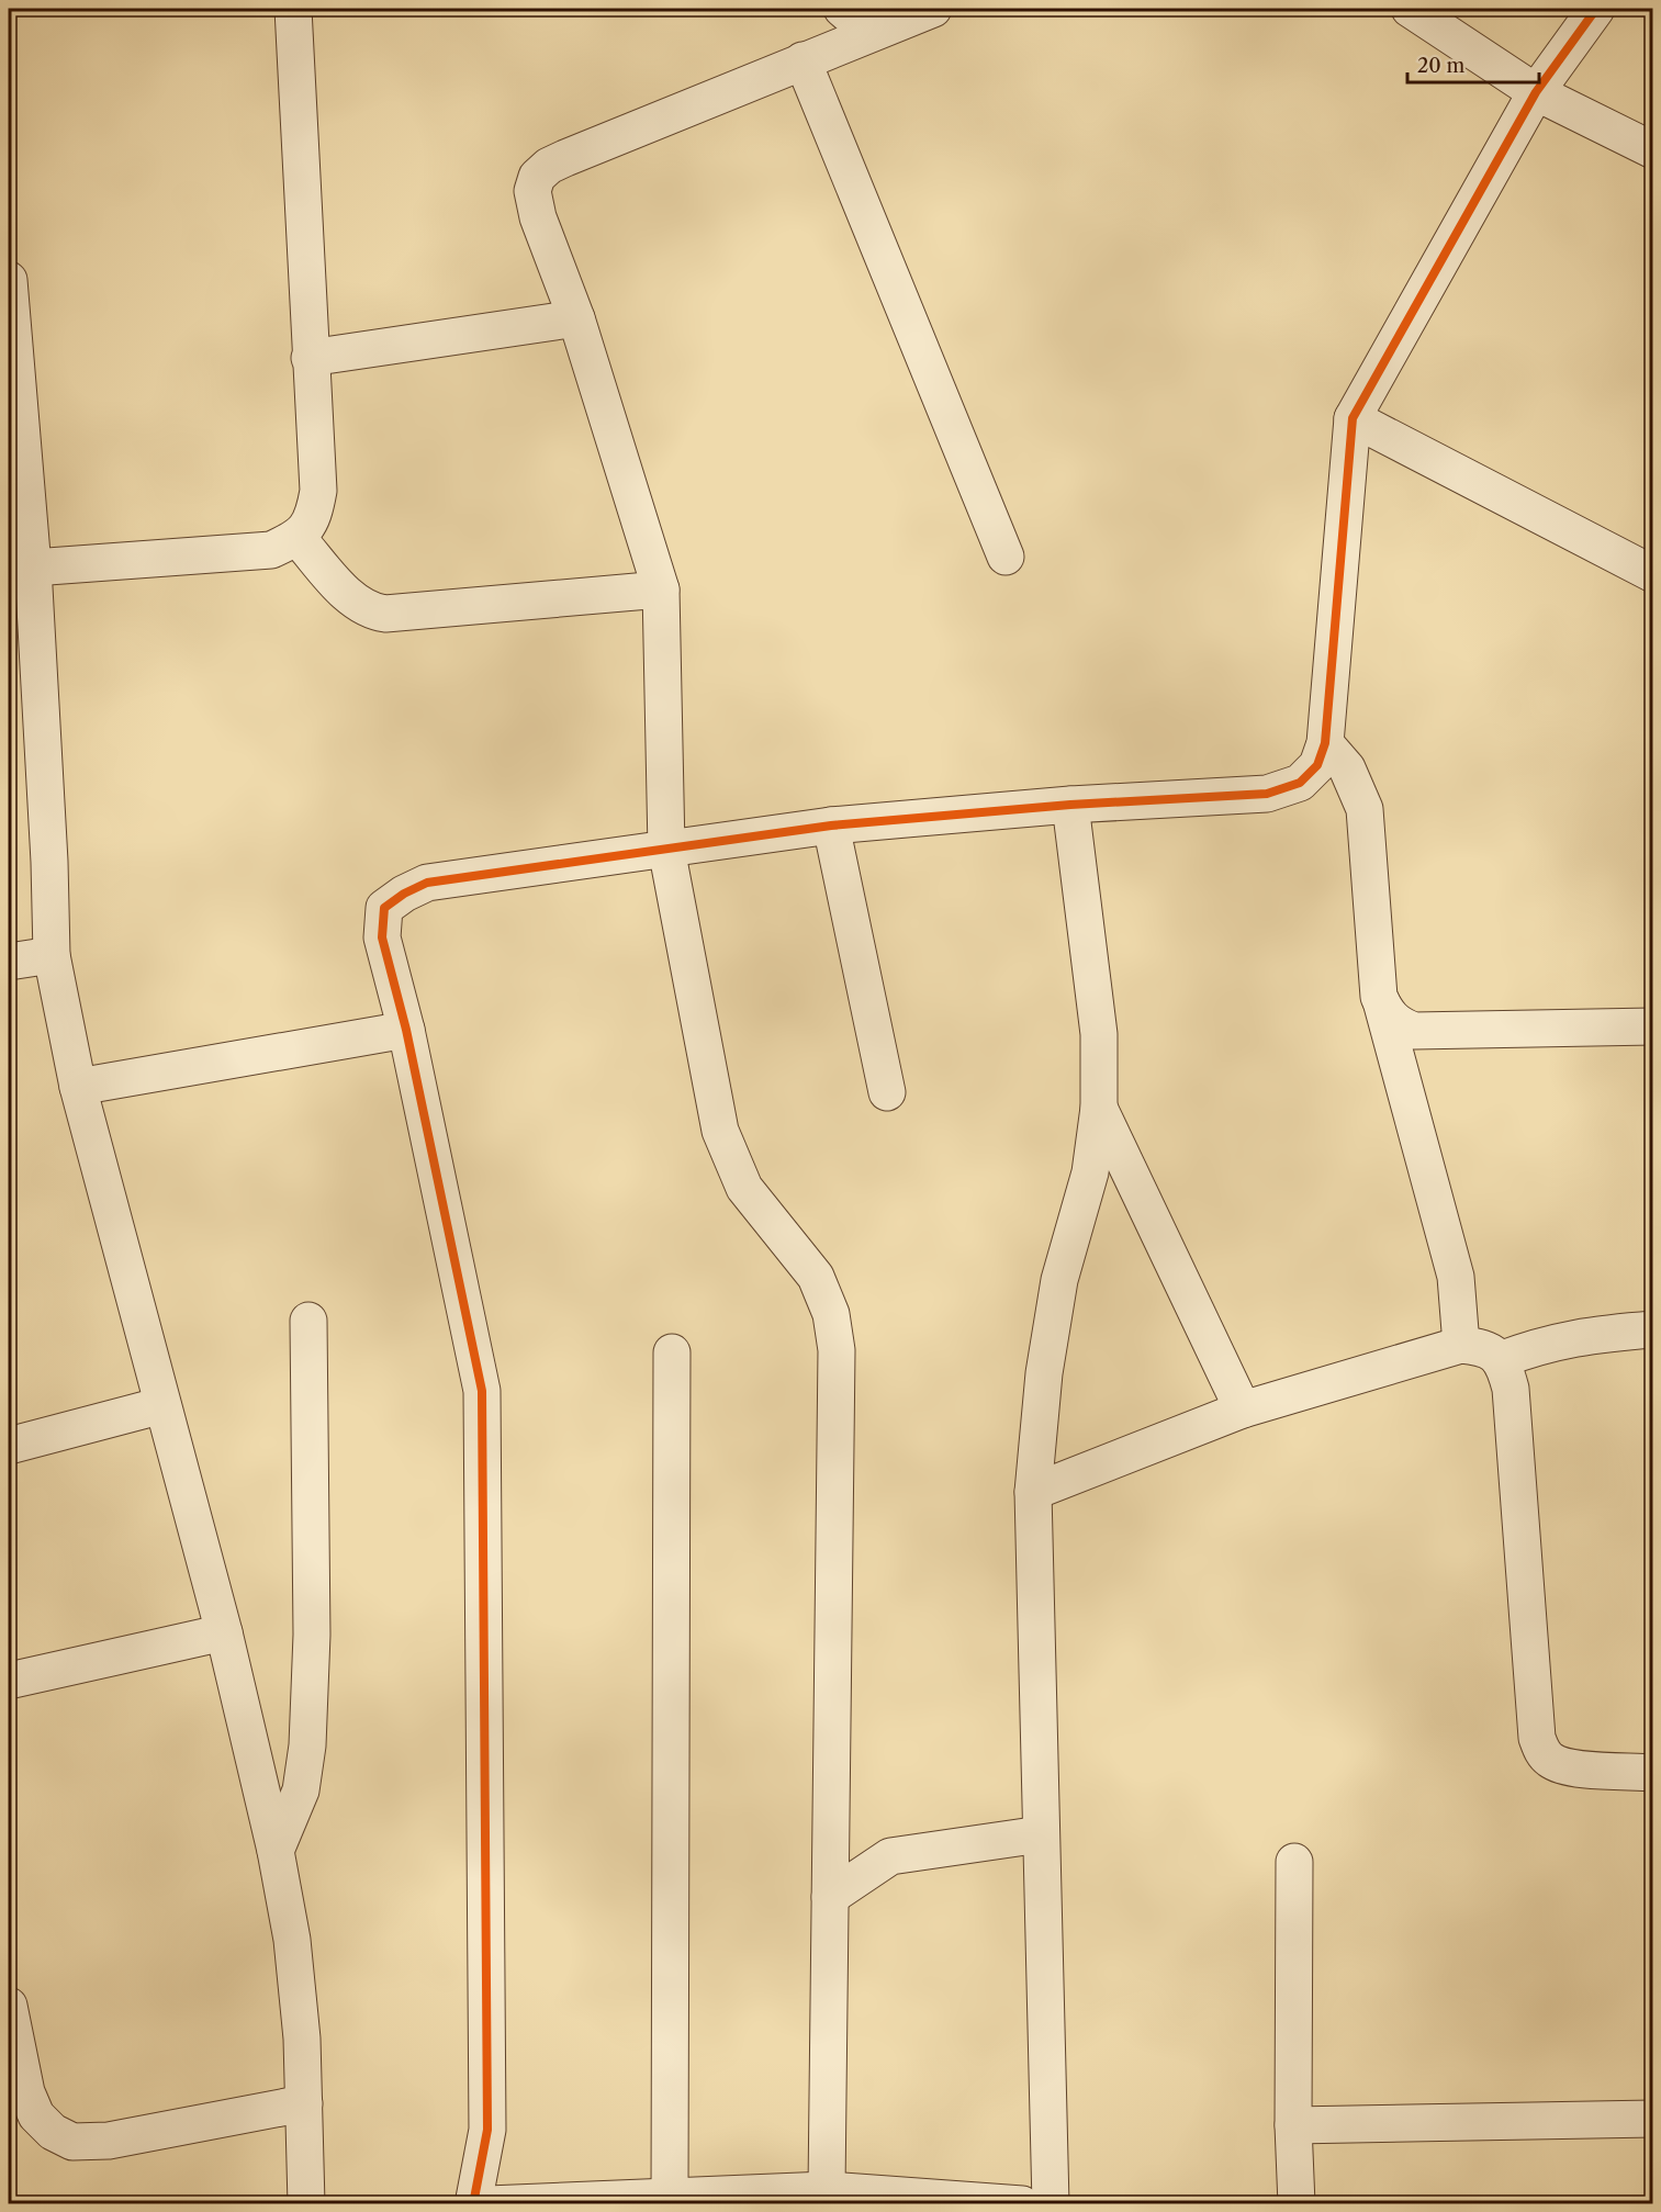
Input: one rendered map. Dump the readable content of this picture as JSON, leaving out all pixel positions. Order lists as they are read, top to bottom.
{
  "scale_bar": "20 m"
}
